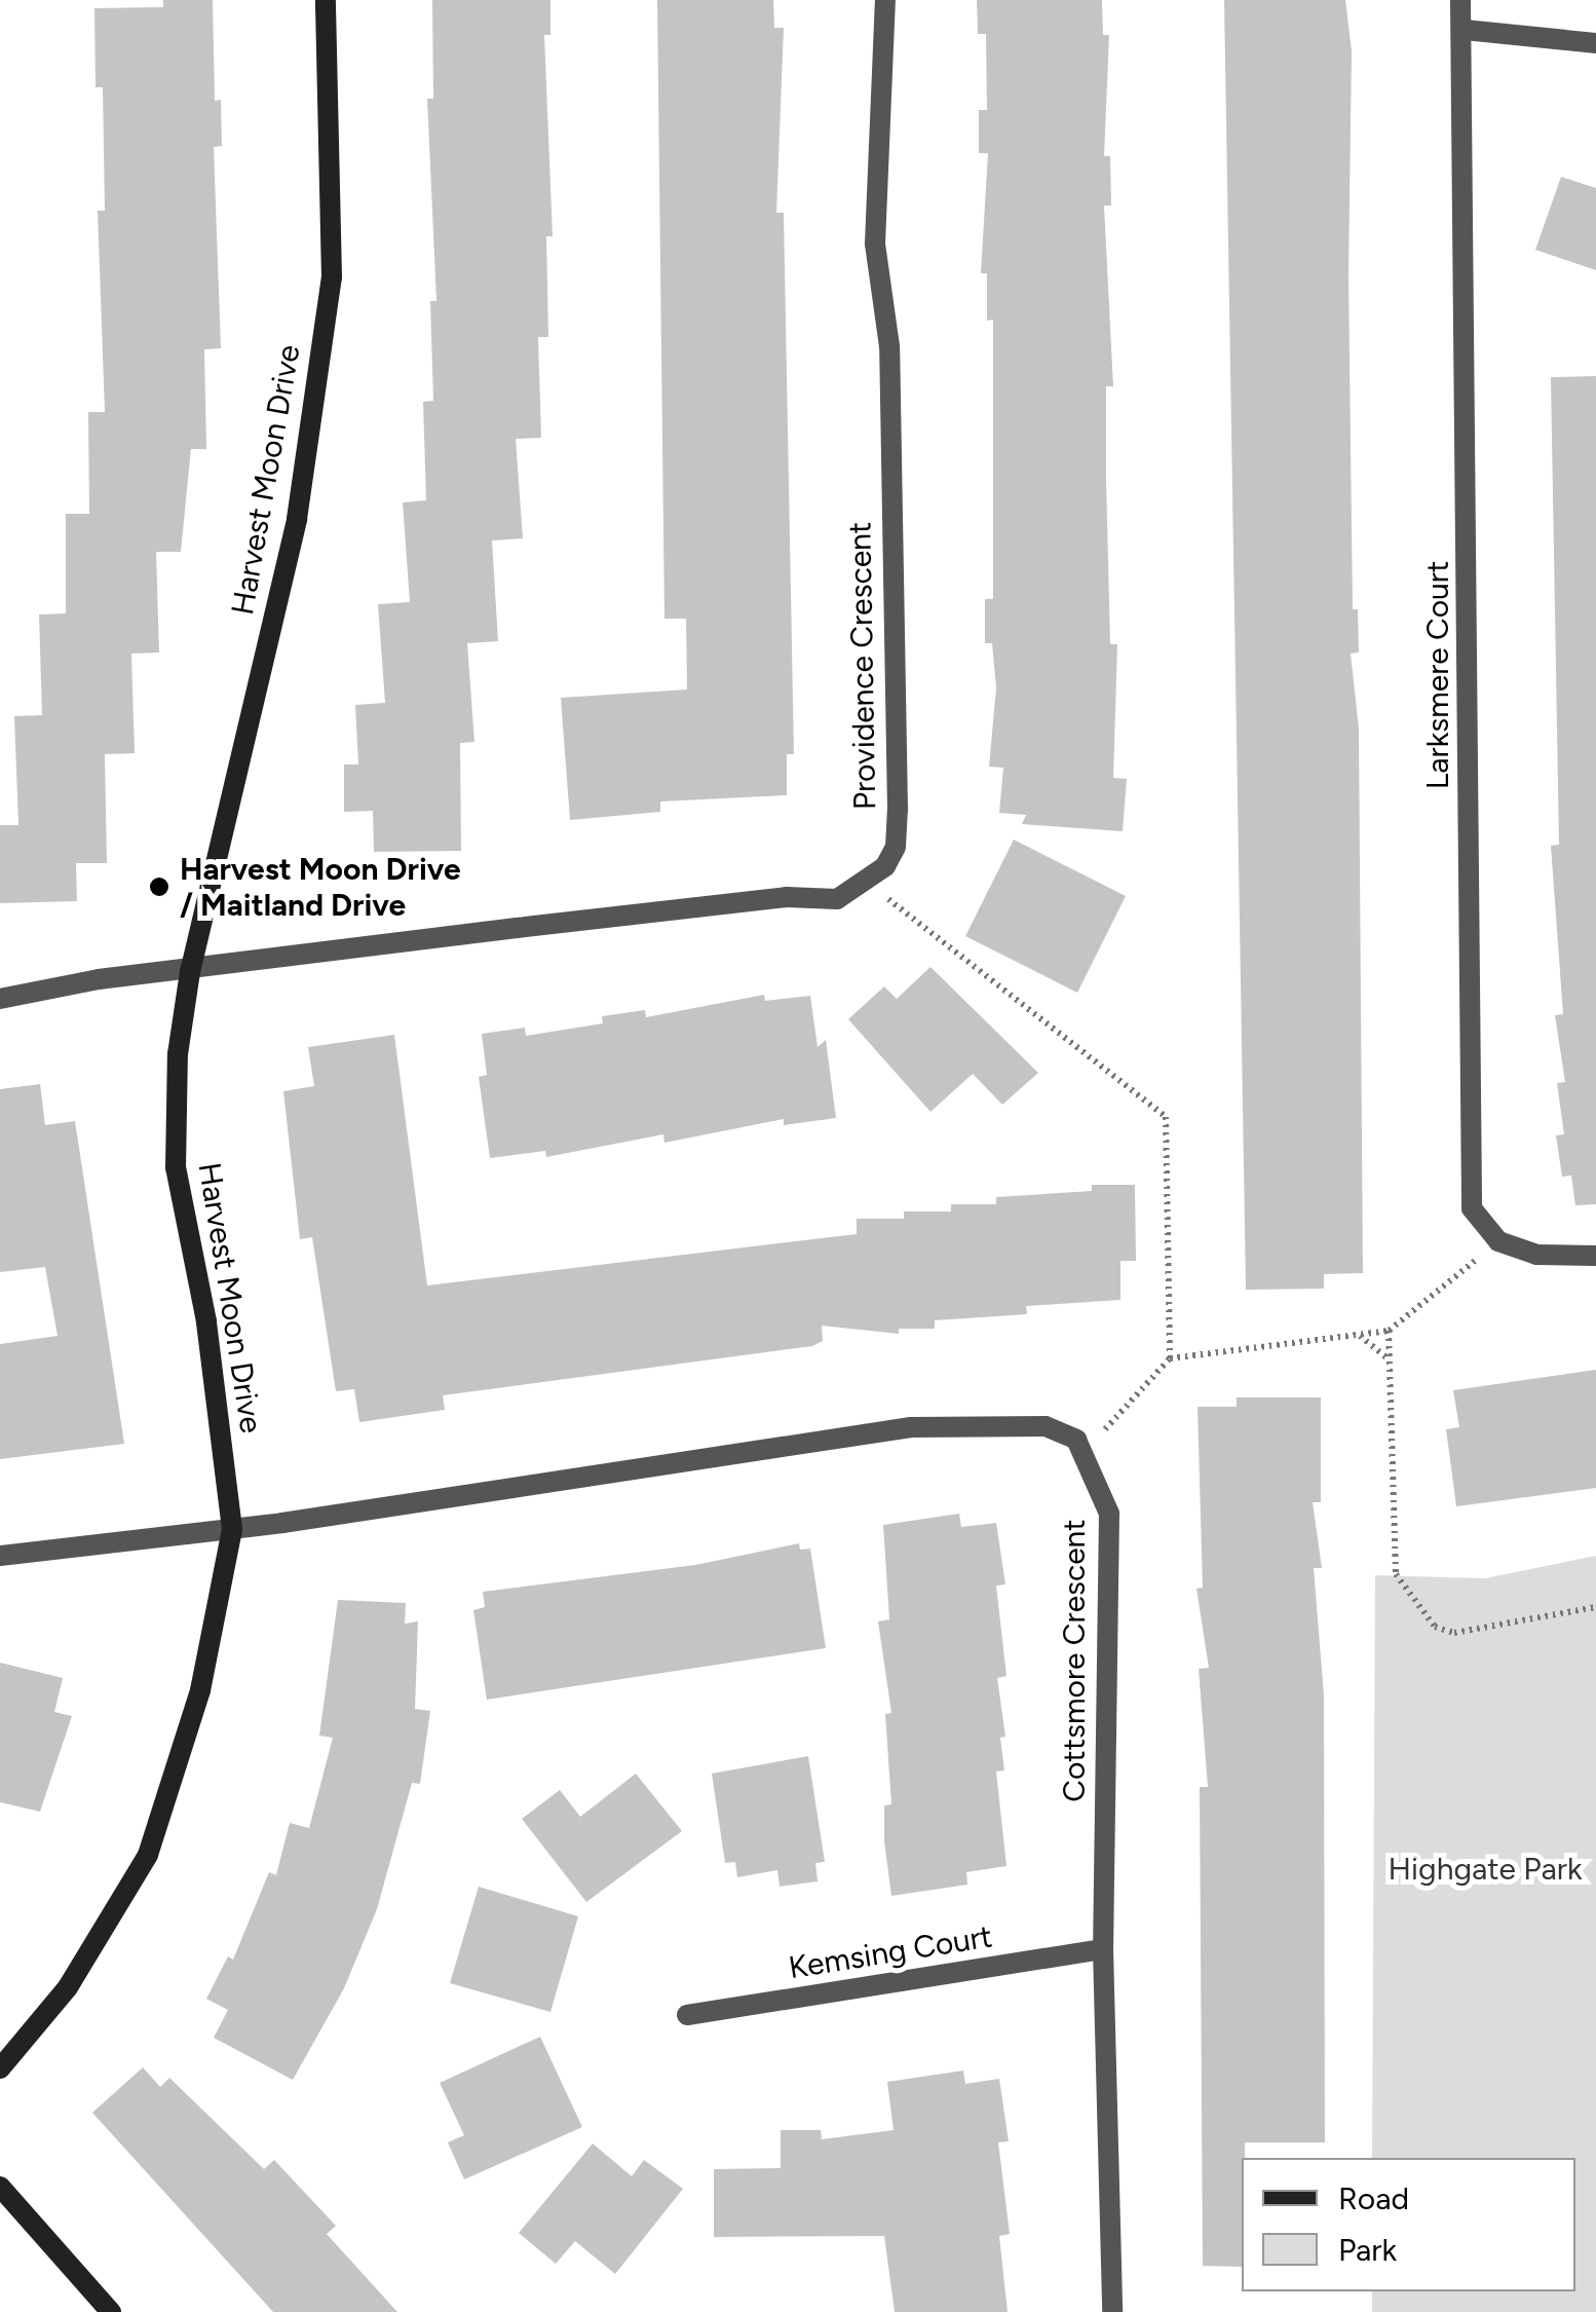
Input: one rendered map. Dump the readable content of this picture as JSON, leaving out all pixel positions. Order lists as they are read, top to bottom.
{
  "streets": {
    "street": [
      "Harvest Moon Drive",
      "Providence Crescent",
      "Larksmere Court",
      "Cottsmore Crescent",
      "Kemsing Court"
    ]
  },
  "crossings": [
    ["Cottsmore Crescent", "Kemsing Court"]
  ],
  "parks": ["Highgate Park"],
  "places": ["Harvest Moon Drive / Maitland Drive"],
  "legend": ["Road", "Park"]
}
